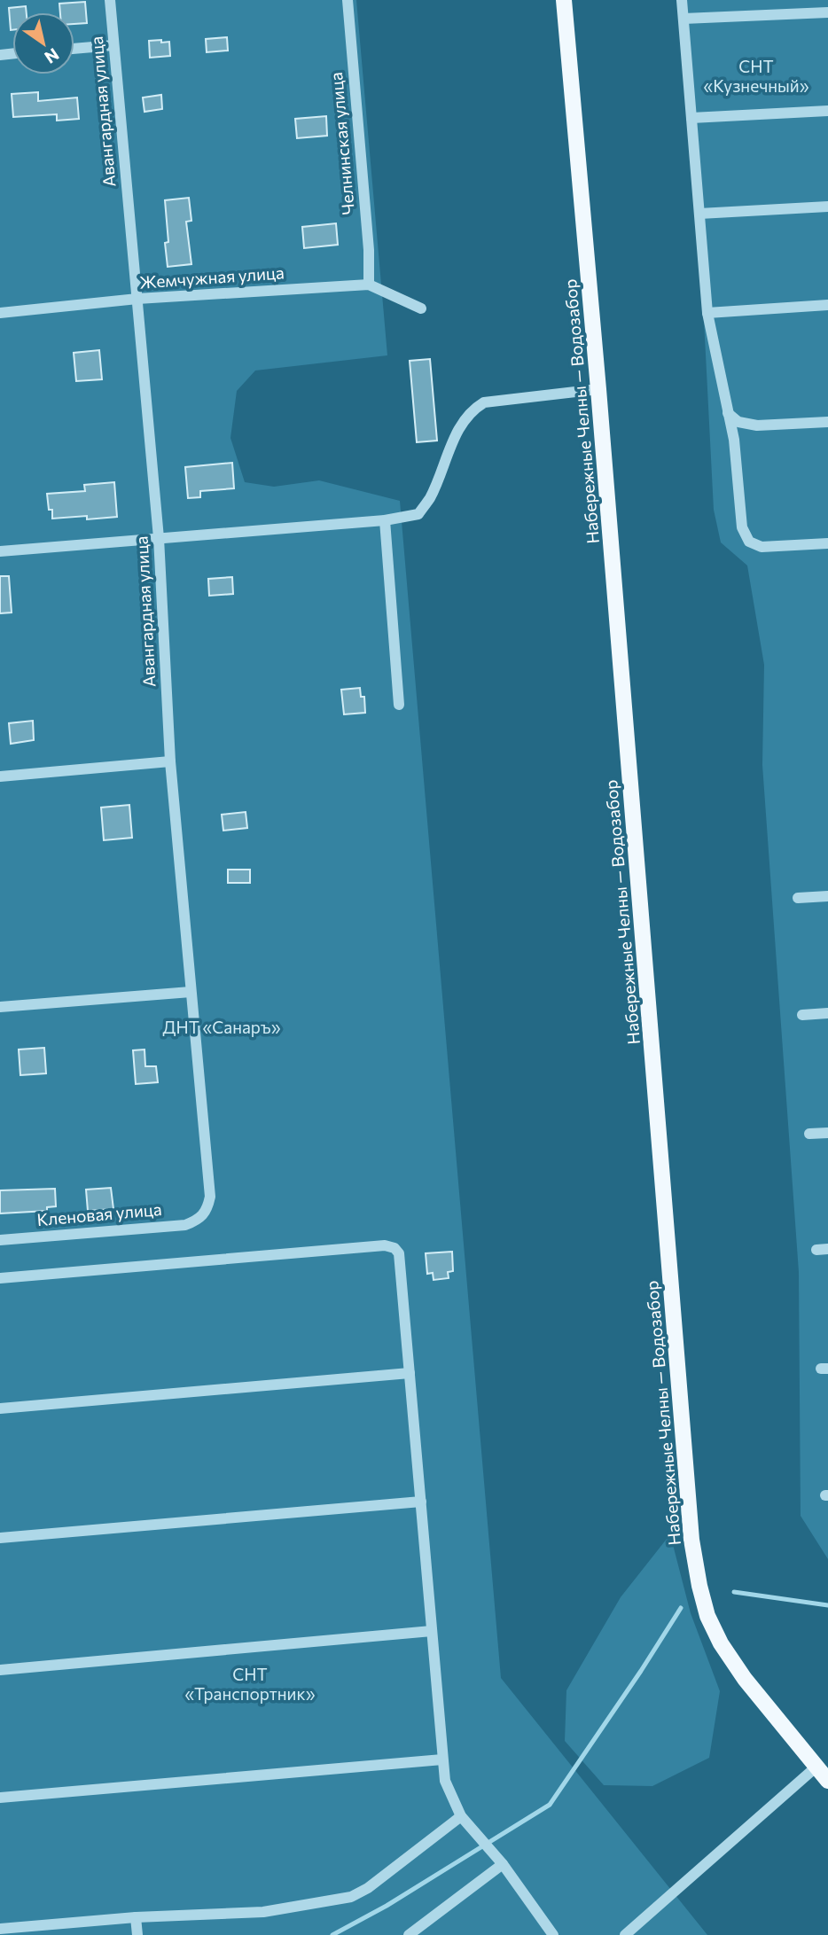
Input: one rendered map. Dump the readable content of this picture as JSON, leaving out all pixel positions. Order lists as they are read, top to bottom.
{
  "streets": {
    "main road": ["Набережные Челны — Водозабор"],
    "street": [
      "Авангардная улица",
      "Челнинская улица",
      "Жемчужная улица",
      "Кленовая улица"
    ]
  },
  "crossings": [
    ["Авангардная улица", "Жемчужная улица"],
    ["Авангардная улица", "Кленовая улица"],
    ["Челнинская улица", "Жемчужная улица"]
  ],
  "parks": ["СНТ «Кузнечный»", "ДНТ «Санаръ»", "СНТ «Транспортник»"],
  "north": "bottom right"
}
